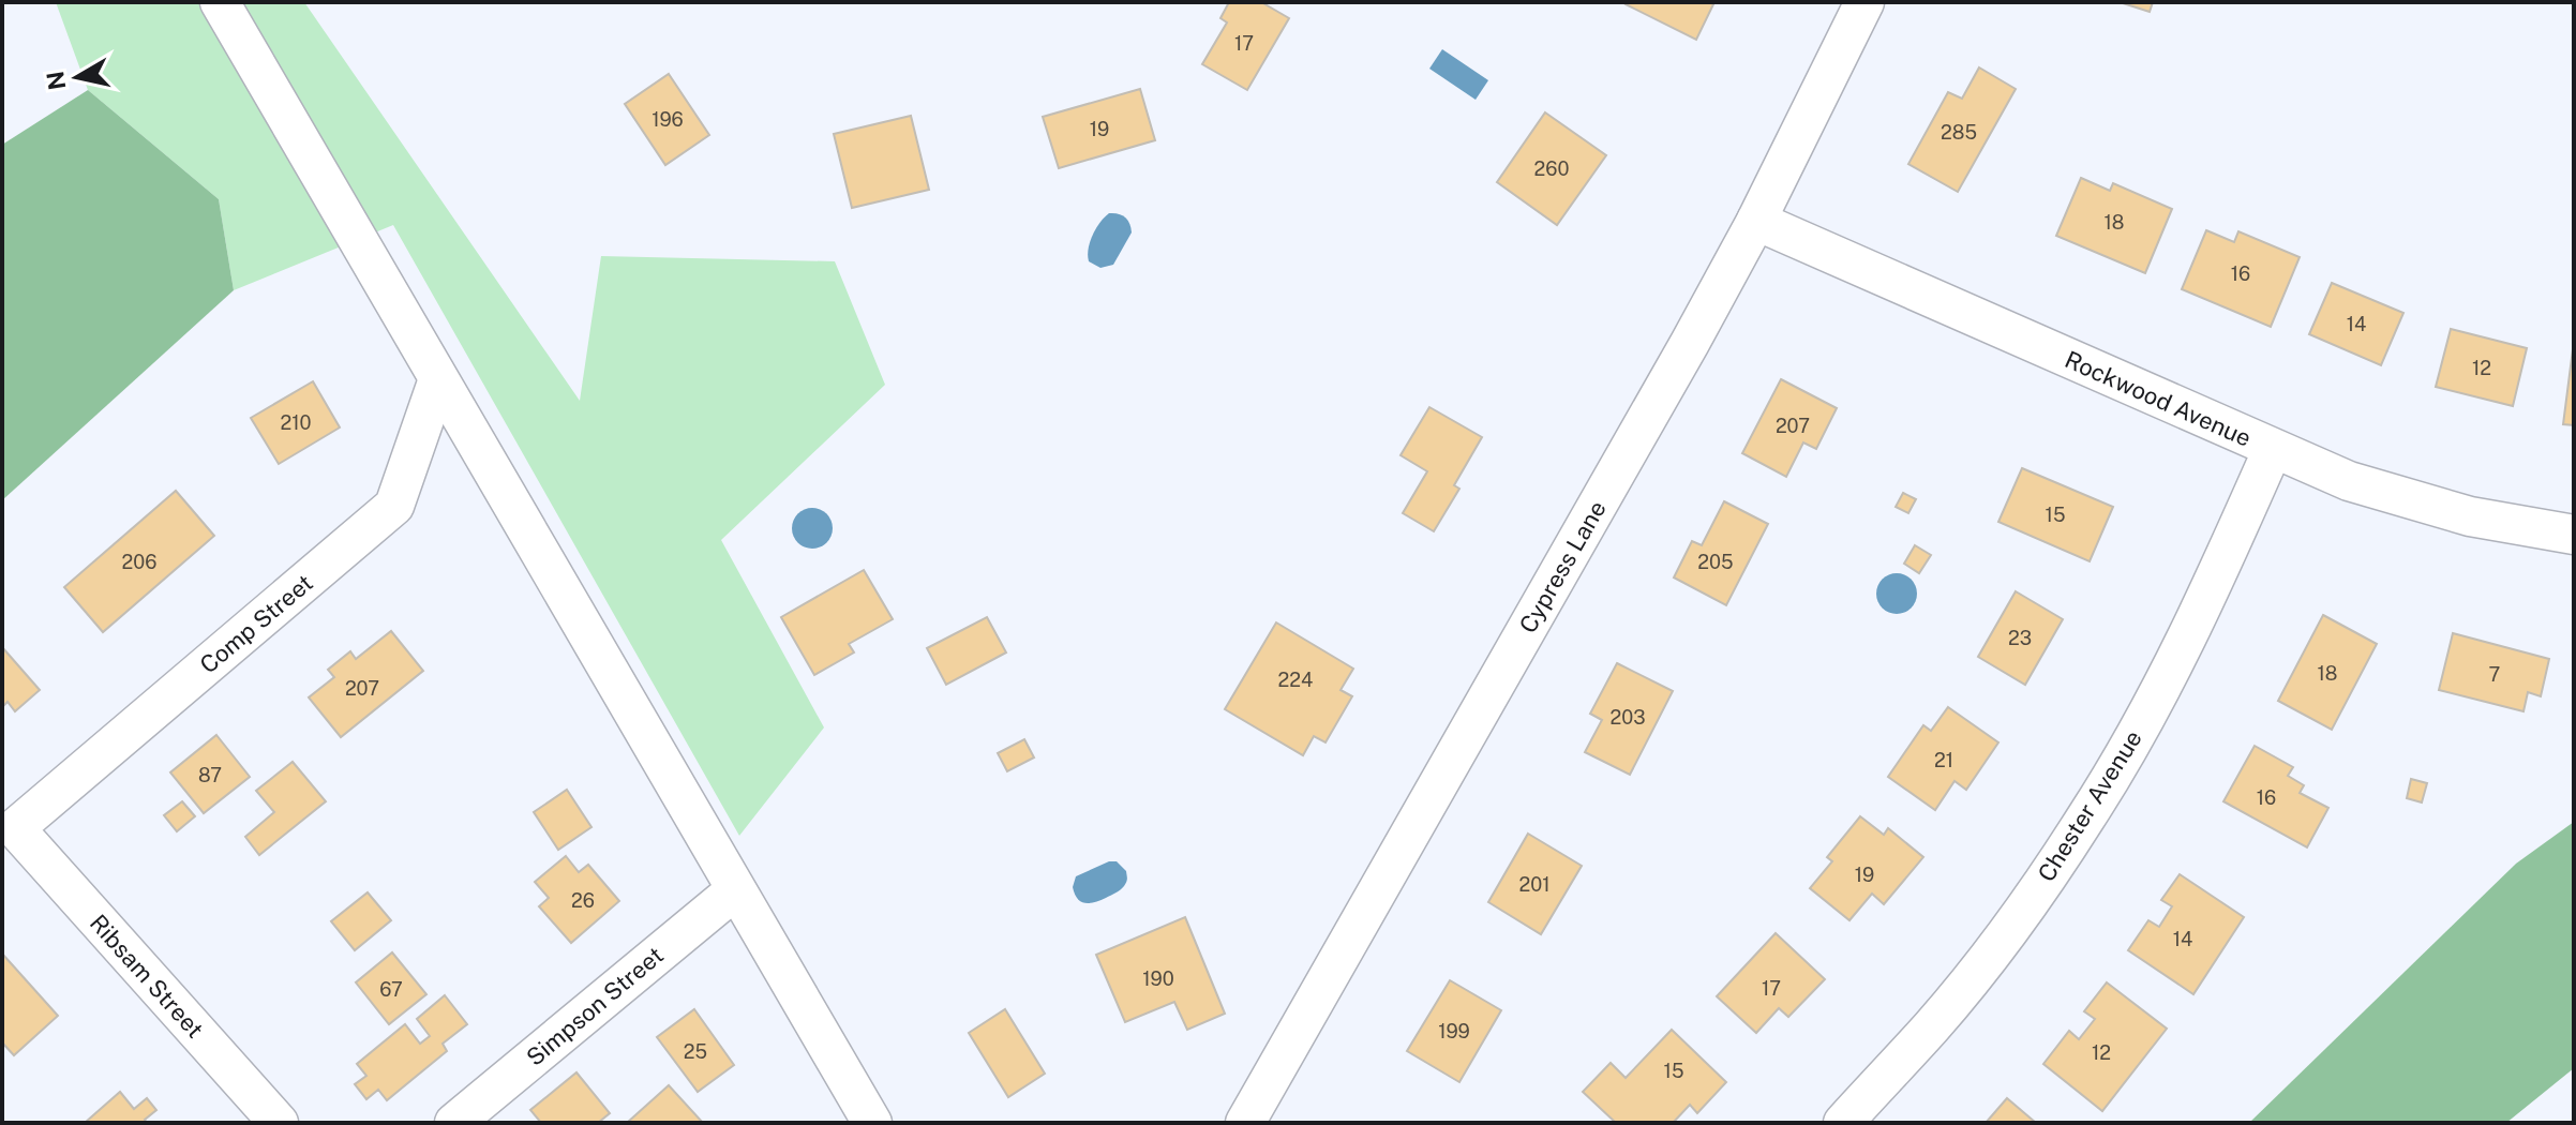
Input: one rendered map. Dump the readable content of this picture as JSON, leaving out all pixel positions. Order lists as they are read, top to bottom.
{
  "streets": {
    "street": [
      "Rockwood Avenue",
      "Cypress Lane",
      "Comp Street",
      "Chester Avenue",
      "Ribsam Street",
      "Simpson Street"
    ]
  },
  "crossings": [
    ["Rockwood Avenue", "Cypress Lane"],
    ["Rockwood Avenue", "Chester Avenue"],
    ["Comp Street", "Ribsam Street"]
  ],
  "house_numbers": [
    "17",
    "196",
    "19",
    "285",
    "260",
    "18",
    "16",
    "14",
    "12",
    "210",
    "207",
    "15",
    "206",
    "205",
    "23",
    "18",
    "7",
    "224",
    "207",
    "203",
    "21",
    "87",
    "16",
    "19",
    "201",
    "26",
    "14",
    "190",
    "17",
    "67",
    "199",
    "25",
    "12",
    "15"
  ],
  "north": "left"
}
